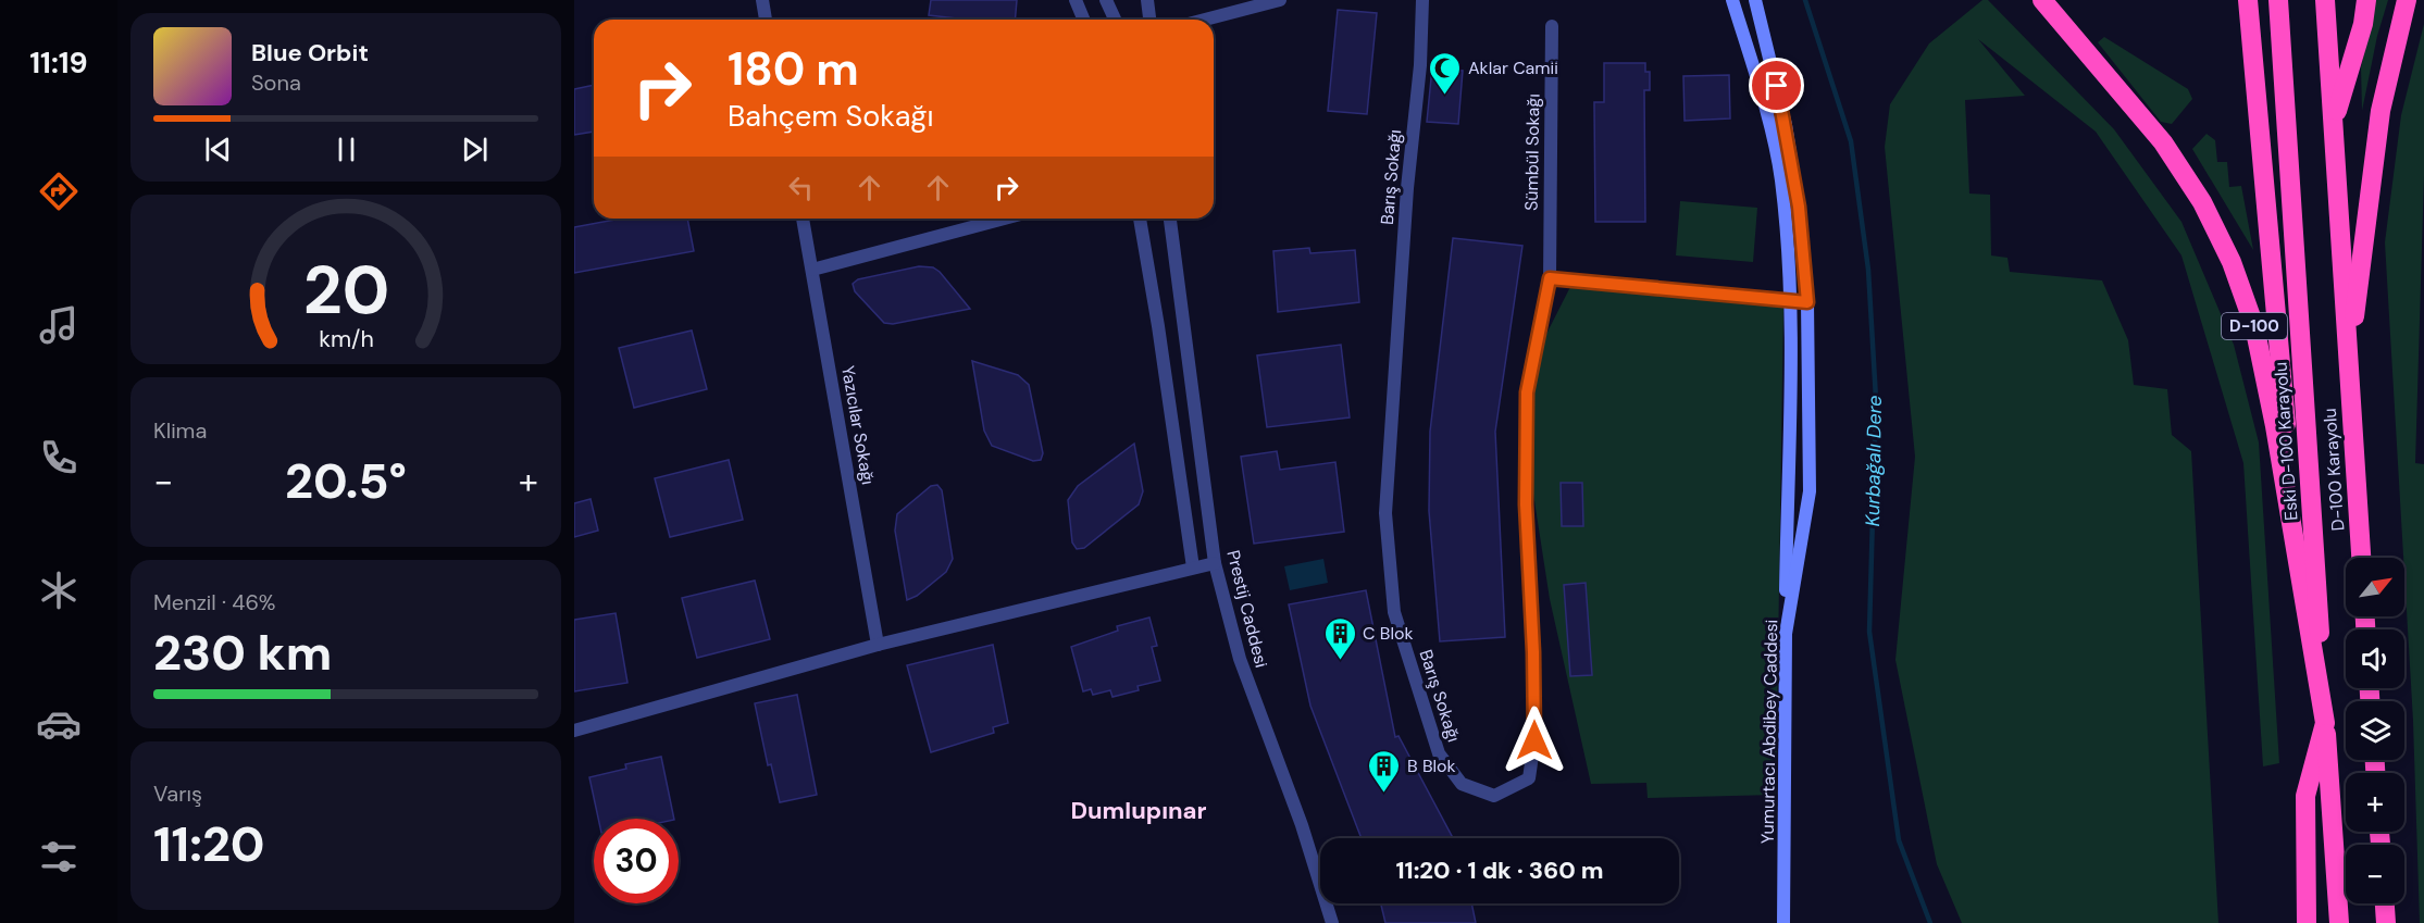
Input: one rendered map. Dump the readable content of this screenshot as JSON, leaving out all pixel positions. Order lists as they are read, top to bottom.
{
  "streets": {
    "highway": ["D-100", "Eski D-100 Karayolu", "D-100 Karayolu"],
    "main road": ["Yumurtacı Abdibey Caddesi"],
    "street": [
      "Sümbül Sokağı",
      "Barış Sokağı",
      "Yazıcılar Sokağı",
      "Prestij Caddesi"
    ]
  },
  "crossings": [
    ["Sümbül Sokağı", "Barış Sokağı"]
  ],
  "districts": ["Dumlupınar"],
  "water": ["Kurbağalı Dere"],
  "places": {
    "mosque": ["Aklar Camii"],
    "building": ["C Blok", "B Blok"]
  },
  "north": "top right",
  "page": {
    "tabs": "11:19",
    "turn": ["180 m", "Bahçem Sokağı"],
    "song": ["Blue Orbit", "Sona"],
    "tile": [
      "Klima",
      ["Menzil · 46%", "230 km"],
      ["Varış", "11:20"]
    ],
    "heat": ["−", "20.5°", "+"],
    "map_buttons": ["+", "−"],
    "limit": "30",
    "trip": "11:20 · 1 dk · 360 m",
    "gauge": ["20", "km/h"]
  }
}
